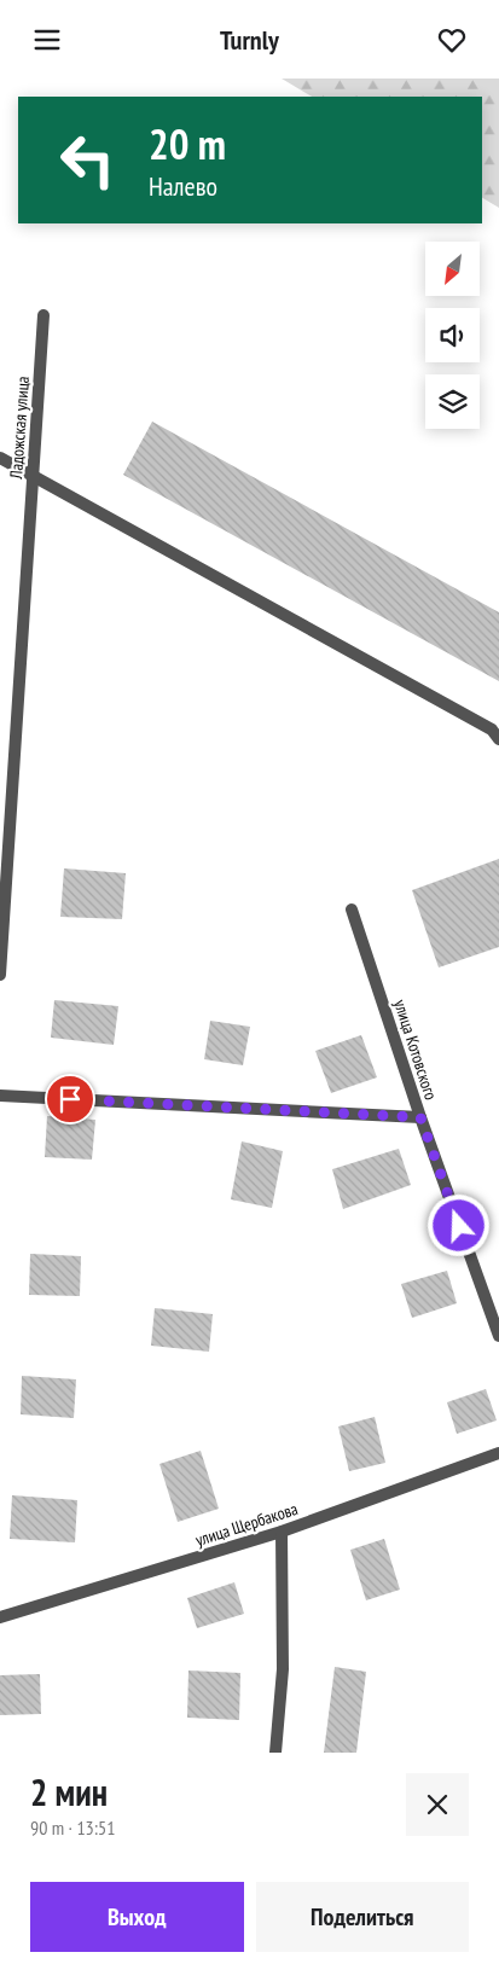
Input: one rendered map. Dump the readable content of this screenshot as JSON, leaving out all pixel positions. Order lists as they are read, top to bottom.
{
  "streets": {
    "street": ["Ладожская улица", "улица Котовского", "улица Щербакова"]
  },
  "north": "bottom left",
  "page": {
    "header": "Turnly",
    "turn": ["20 m", "Налево"],
    "heading": ["2 мин", "90 m · 13:51"],
    "buttons": ["Выход", "Поделиться"]
  }
}
